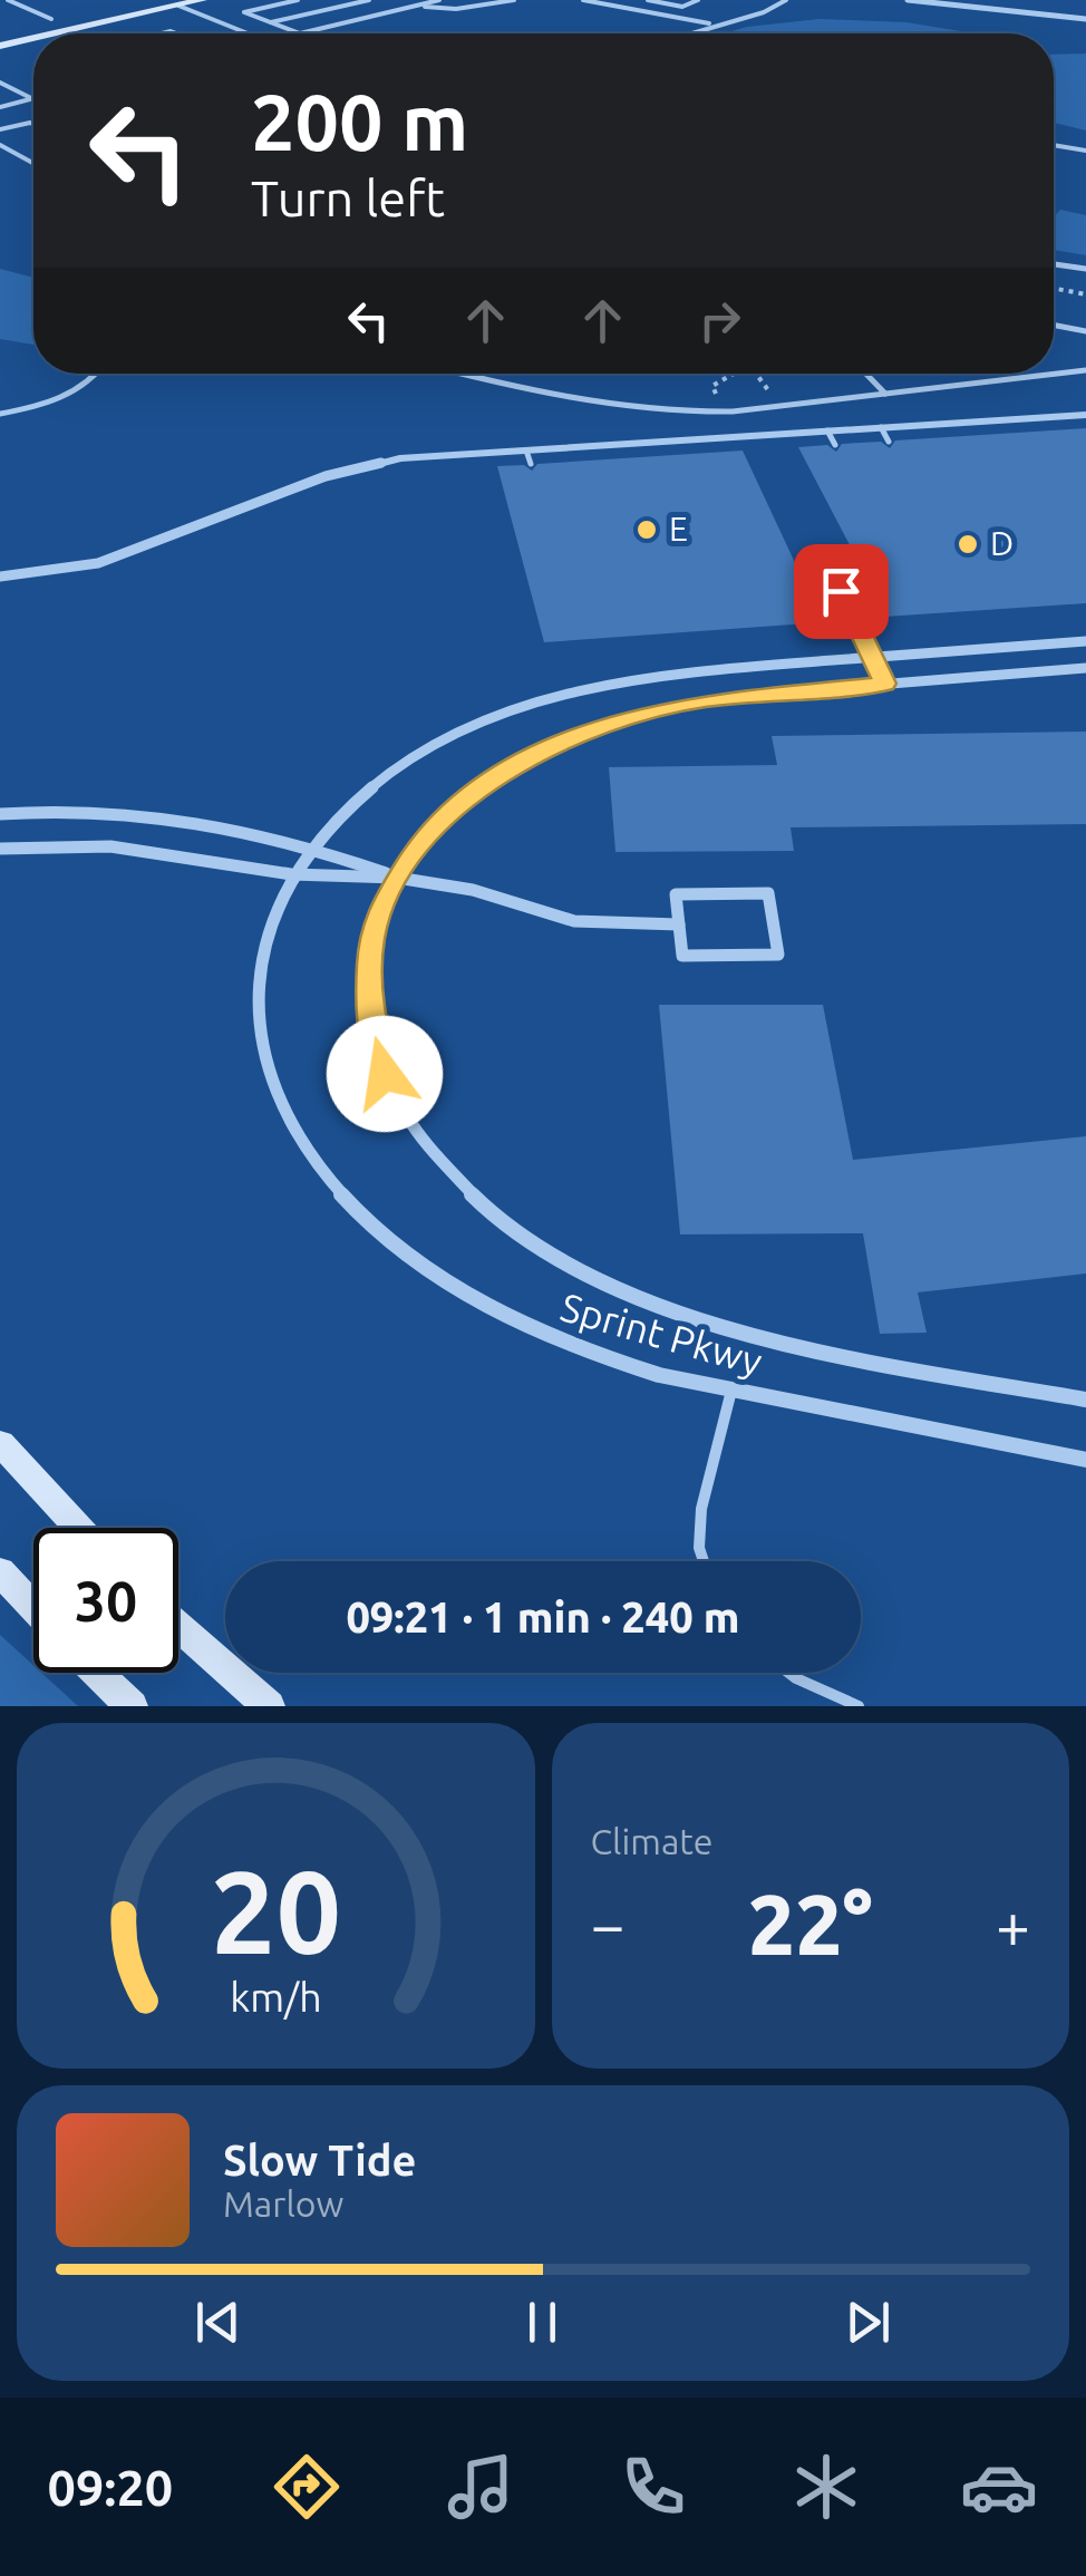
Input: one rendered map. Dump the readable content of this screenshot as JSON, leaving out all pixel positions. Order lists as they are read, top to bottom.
{
  "streets": {
    "street": ["Sprint Pkwy"]
  },
  "places": ["E", "D"],
  "page": {
    "turn": ["200 m", "Turn left"],
    "limit": "30",
    "trip": "09:21 · 1 min · 240 m",
    "tile": "Climate",
    "heat": ["−", "22°", "+"],
    "song": ["Slow Tide", "Marlow"],
    "tabs": "09:20",
    "gauge": ["20", "km/h"]
  }
}
